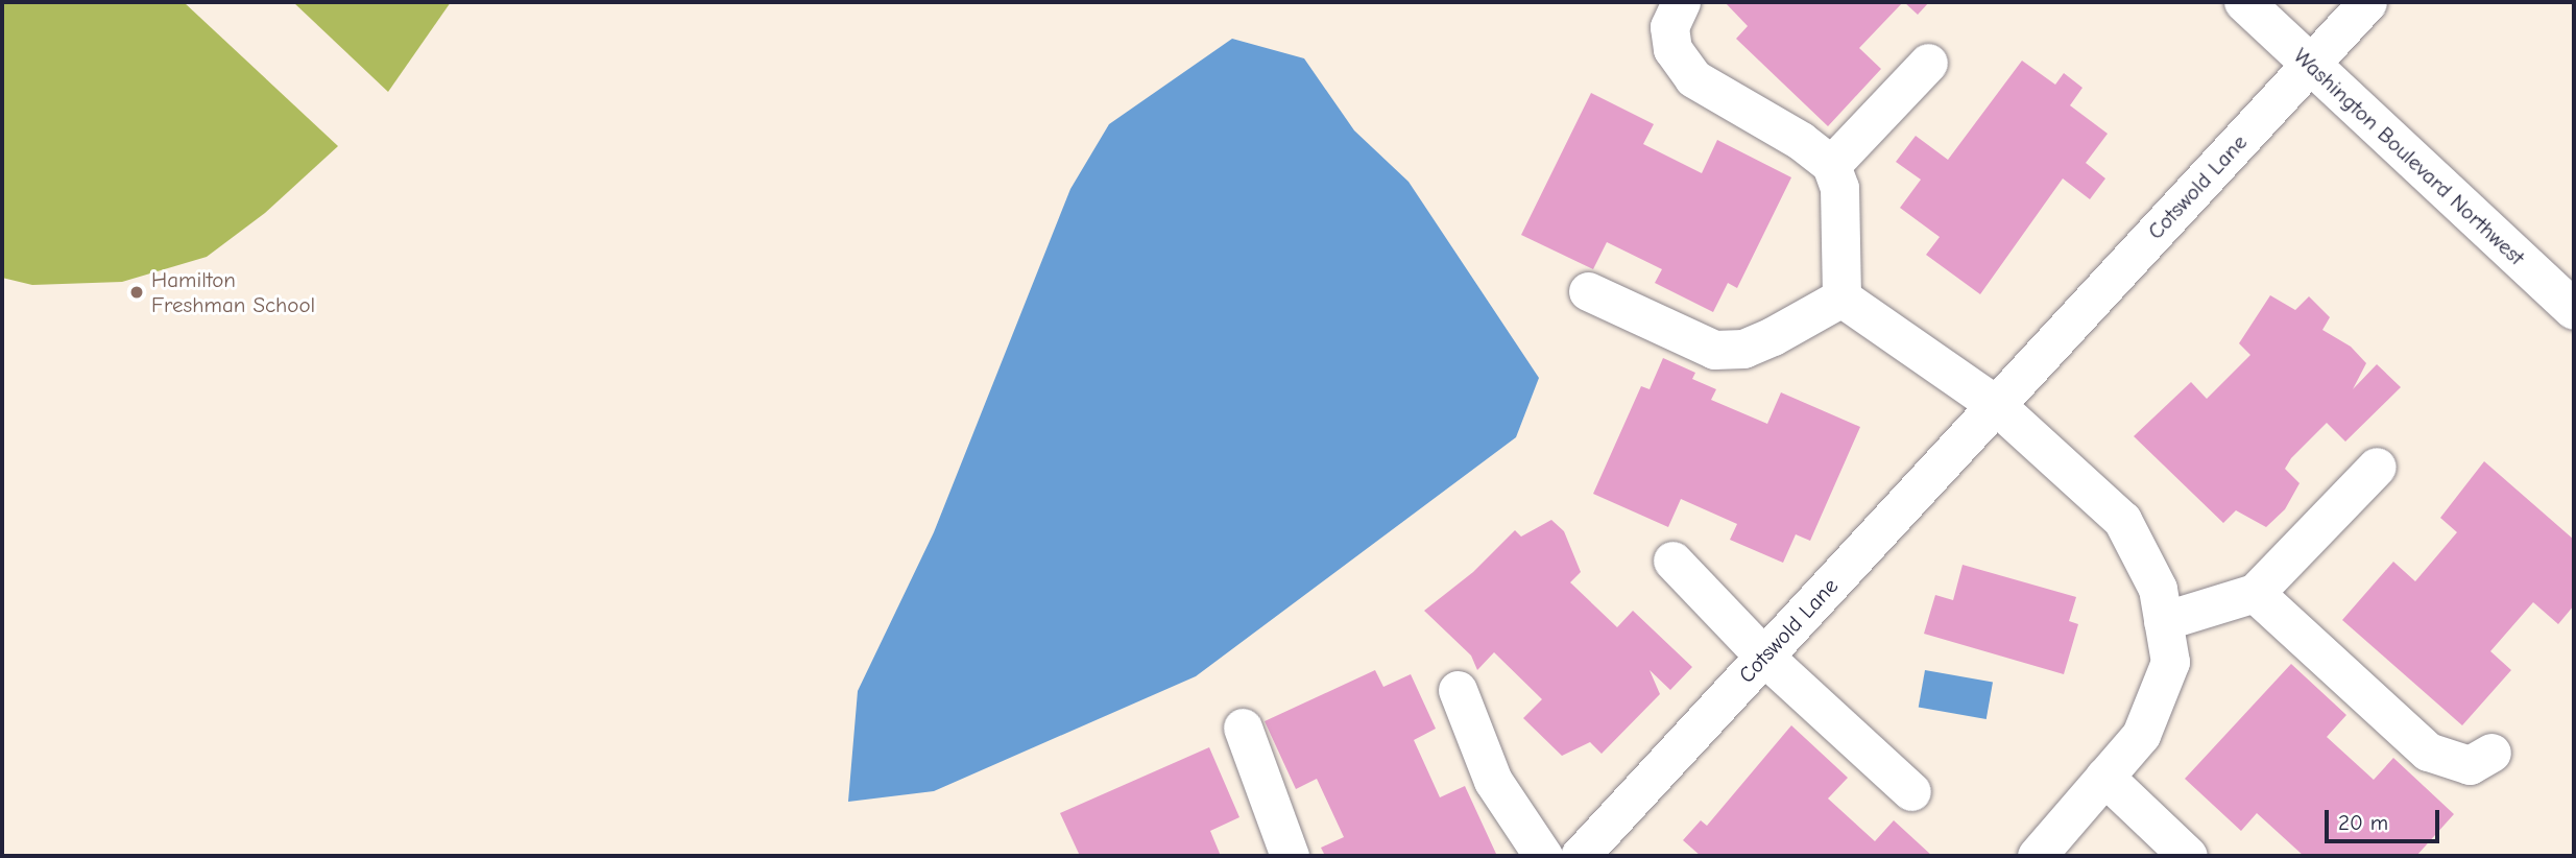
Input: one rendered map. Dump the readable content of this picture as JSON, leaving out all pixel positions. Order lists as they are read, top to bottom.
{
  "streets": {
    "main road": ["Washington Boulevard Northwest"],
    "street": ["Cotswold Lane"]
  },
  "crossings": [
    ["Washington Boulevard Northwest", "Cotswold Lane"]
  ],
  "places": ["Hamilton Freshman School"],
  "scale_bar": "20 m"
}
